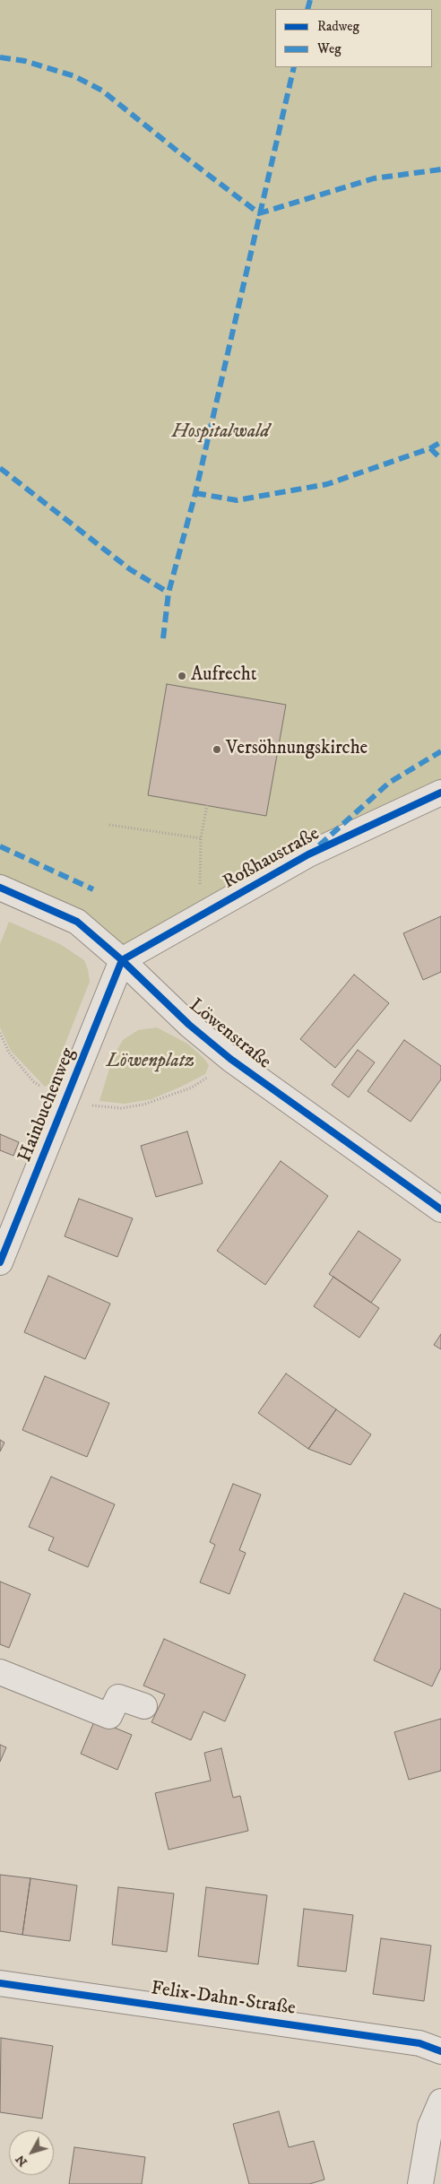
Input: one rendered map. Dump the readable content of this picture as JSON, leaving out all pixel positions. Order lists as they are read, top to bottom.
{
  "streets": {
    "street": [
      "Roßhaustraße",
      "Löwenstraße",
      "Hainbuchenweg",
      "Felix-Dahn-Straße"
    ]
  },
  "crossings": [
    ["Roßhaustraße", "Löwenstraße"],
    ["Roßhaustraße", "Hainbuchenweg"],
    ["Löwenstraße", "Hainbuchenweg"]
  ],
  "parks": ["Hospitalwald", "Löwenplatz"],
  "places": ["Aufrecht", "Versöhnungskirche"],
  "legend": ["Radweg", "Weg"],
  "north": "bottom left"
}
